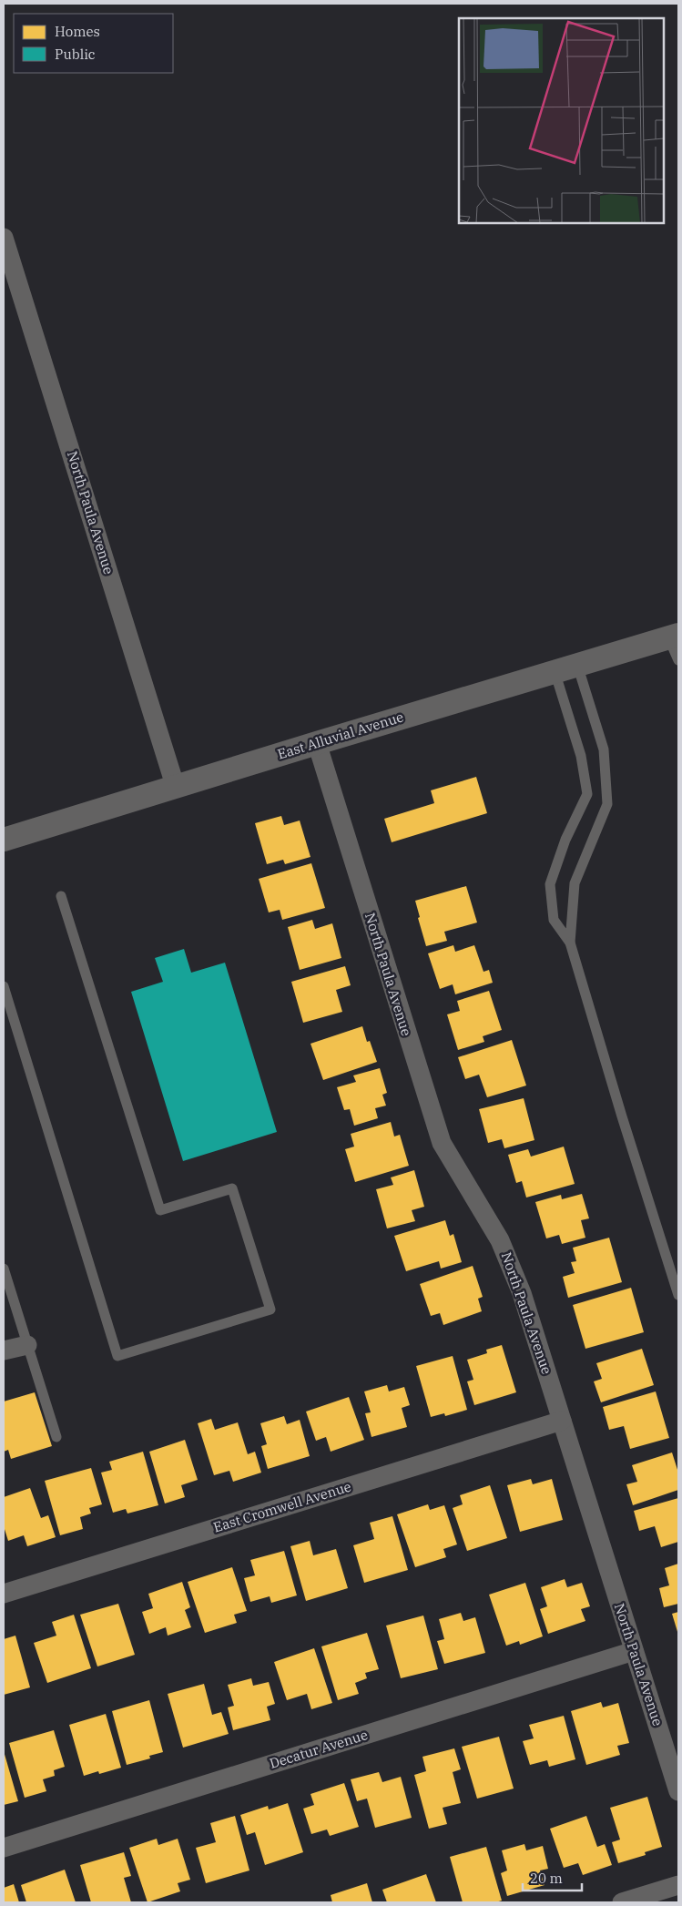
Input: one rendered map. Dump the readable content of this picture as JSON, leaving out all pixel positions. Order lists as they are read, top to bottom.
{
  "streets": {
    "street": [
      "North Paula Avenue",
      "East Alluvial Avenue",
      "East Cromwell Avenue",
      "Decatur Avenue"
    ]
  },
  "crossings": [
    ["North Paula Avenue", "East Alluvial Avenue"],
    ["North Paula Avenue", "East Cromwell Avenue"],
    ["North Paula Avenue", "Decatur Avenue"]
  ],
  "legend": ["Homes", "Public"],
  "scale_bar": "20 m"
}
